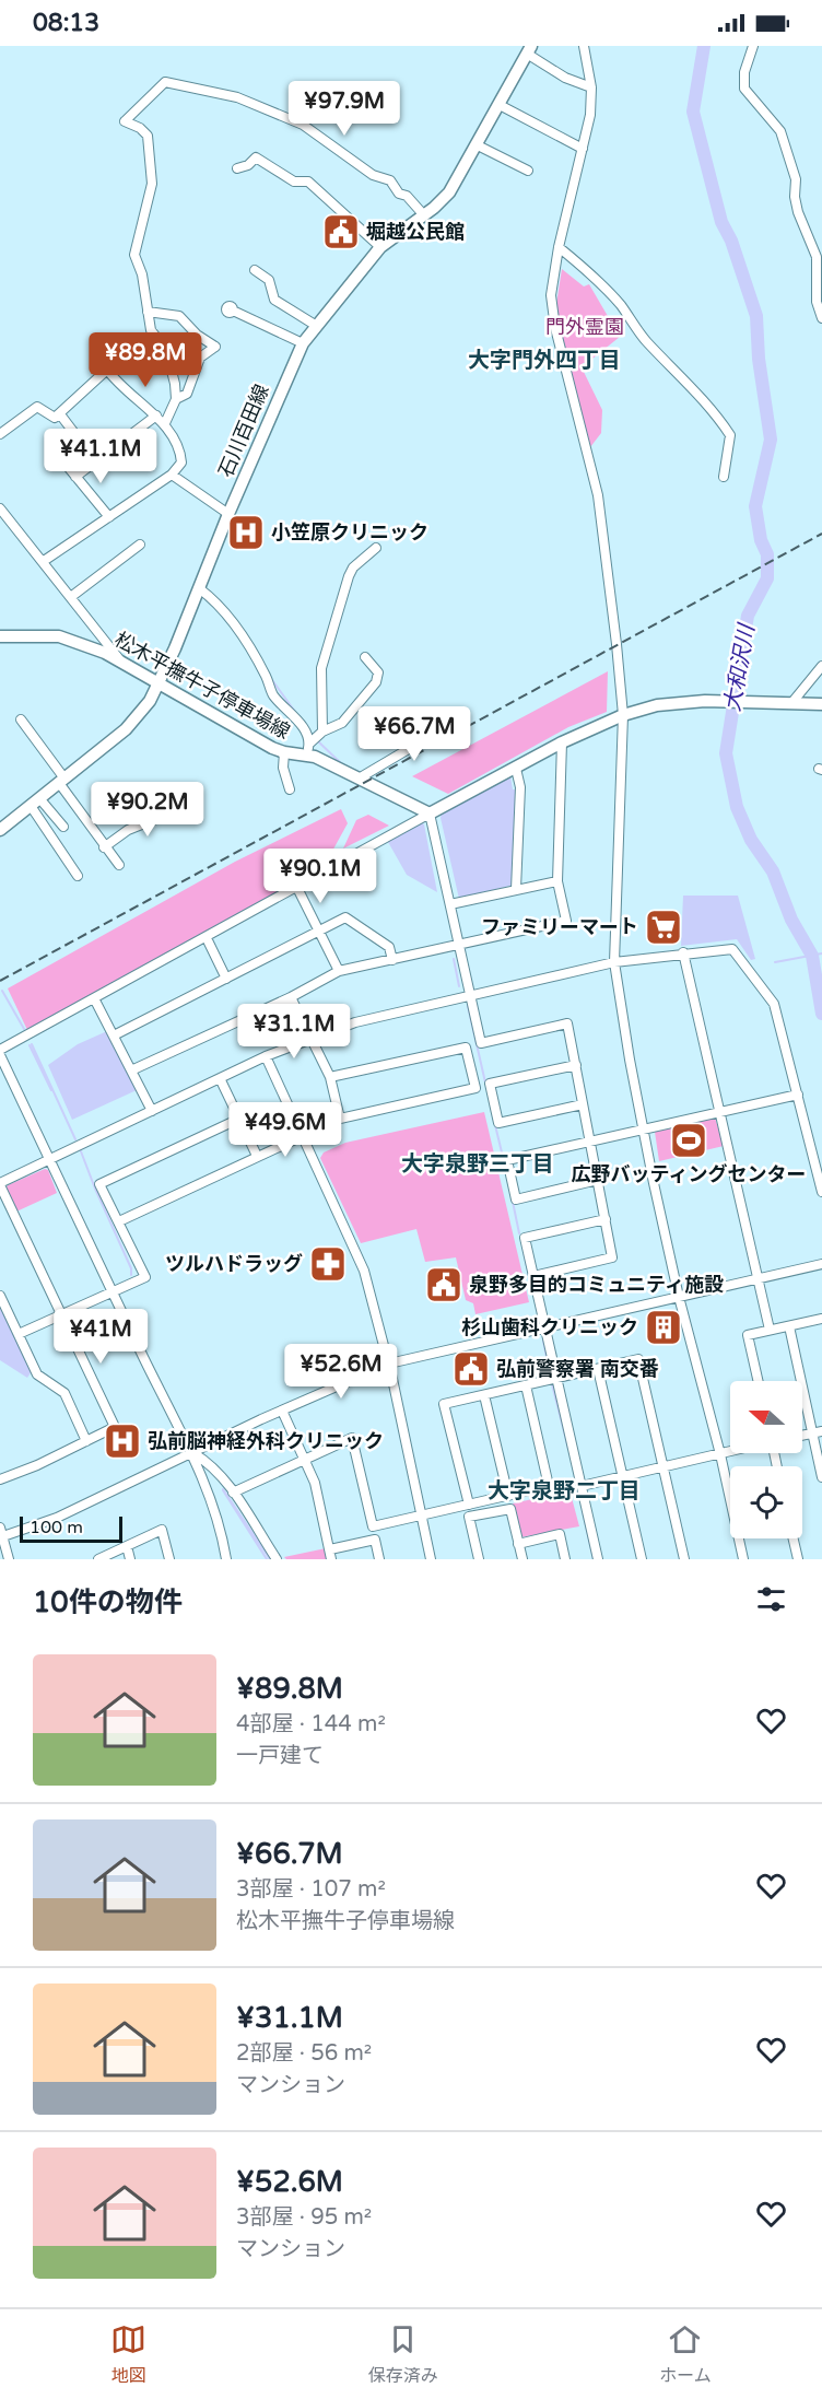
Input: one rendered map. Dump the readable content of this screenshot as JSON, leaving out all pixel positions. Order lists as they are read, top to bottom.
{
  "streets": {
    "main road": ["石川百田線", "松木平撫牛子停車場線"]
  },
  "crossings": [
    ["石川百田線", "松木平撫牛子停車場線"]
  ],
  "districts": ["大字門外四丁目", "大字泉野三丁目", "大字泉野二丁目"],
  "water": ["大和沢川"],
  "parks": ["門外霊園"],
  "places": {
    "public building": ["堀越公民館", "泉野多目的コミュニティ施設", "弘前警察署 南交番"],
    "hospital": ["小笠原クリニック", "弘前脳神経外科クリニック"],
    "supermarket": ["ファミリーマート"],
    "sports": ["広野バッティングセンター"],
    "pharmacy": ["ツルハドラッグ"],
    "building": ["杉山歯科クリニック"]
  },
  "scale_bar": "100 m",
  "north": "left",
  "page": {
    "status": "08:13",
    "price": [
      "¥97.9M",
      "¥89.8M",
      "¥41.1M",
      "¥66.7M",
      "¥90.2M",
      "¥90.1M",
      "¥31.1M",
      "¥49.6M",
      "¥41M",
      "¥52.6M"
    ],
    "scale": "100 m",
    "heading": "10件の物件",
    "list": [
      {
        "name": "¥89.8M",
        "note": "4部屋 · 144 m² · 一戸建て"
      },
      {
        "name": "¥66.7M",
        "note": "3部屋 · 107 m² · 松木平撫牛子停車場線"
      },
      {
        "name": "¥31.1M",
        "note": "2部屋 · 56 m² · マンション"
      },
      {
        "name": "¥52.6M",
        "note": "3部屋 · 95 m² · マンション"
      }
    ],
    "tabs": ["地図", "保存済み", "ホーム"]
  }
}
